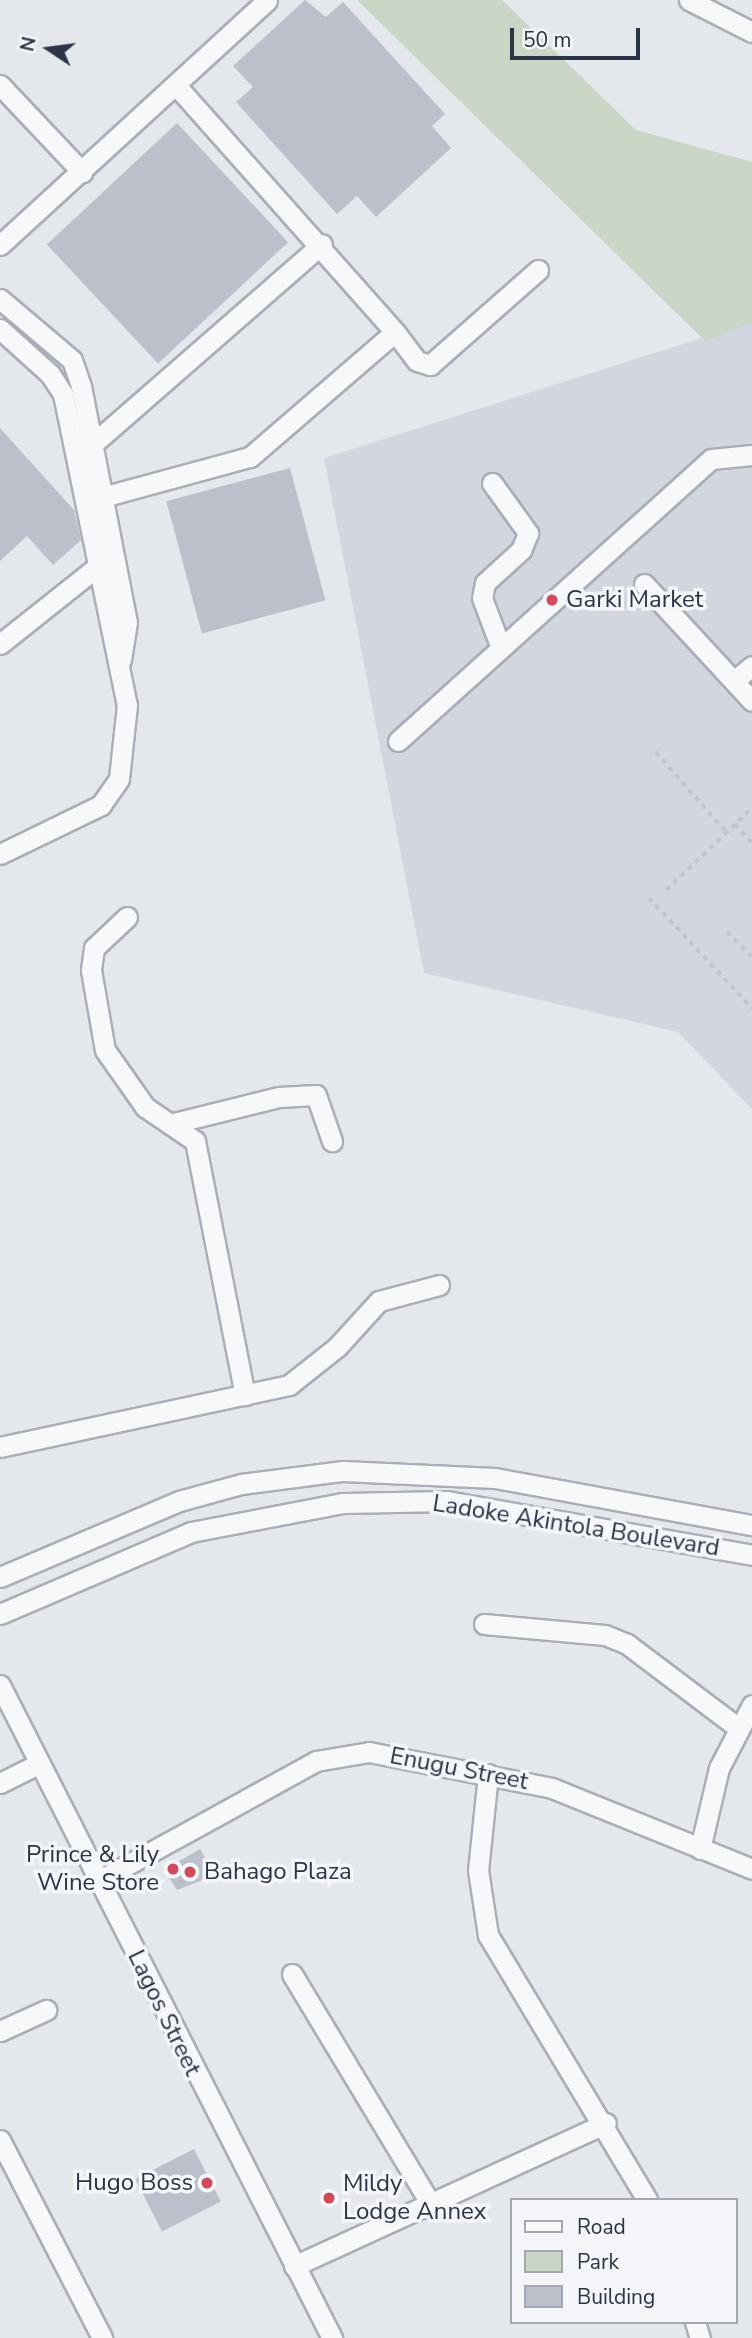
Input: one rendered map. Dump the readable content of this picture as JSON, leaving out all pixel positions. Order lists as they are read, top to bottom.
{
  "streets": {
    "street": ["Ladoke Akintola Boulevard", "Enugu Street", "Lagos Street"]
  },
  "crossings": [
    ["Enugu Street", "Lagos Street"]
  ],
  "places": [
    "Garki Market",
    "Prince & Lily Wine Store",
    "Bahago Plaza",
    "Hugo Boss",
    "Mildy Lodge Annex"
  ],
  "legend": ["Road", "Park", "Building"],
  "scale_bar": "50 m",
  "north": "left"
}
